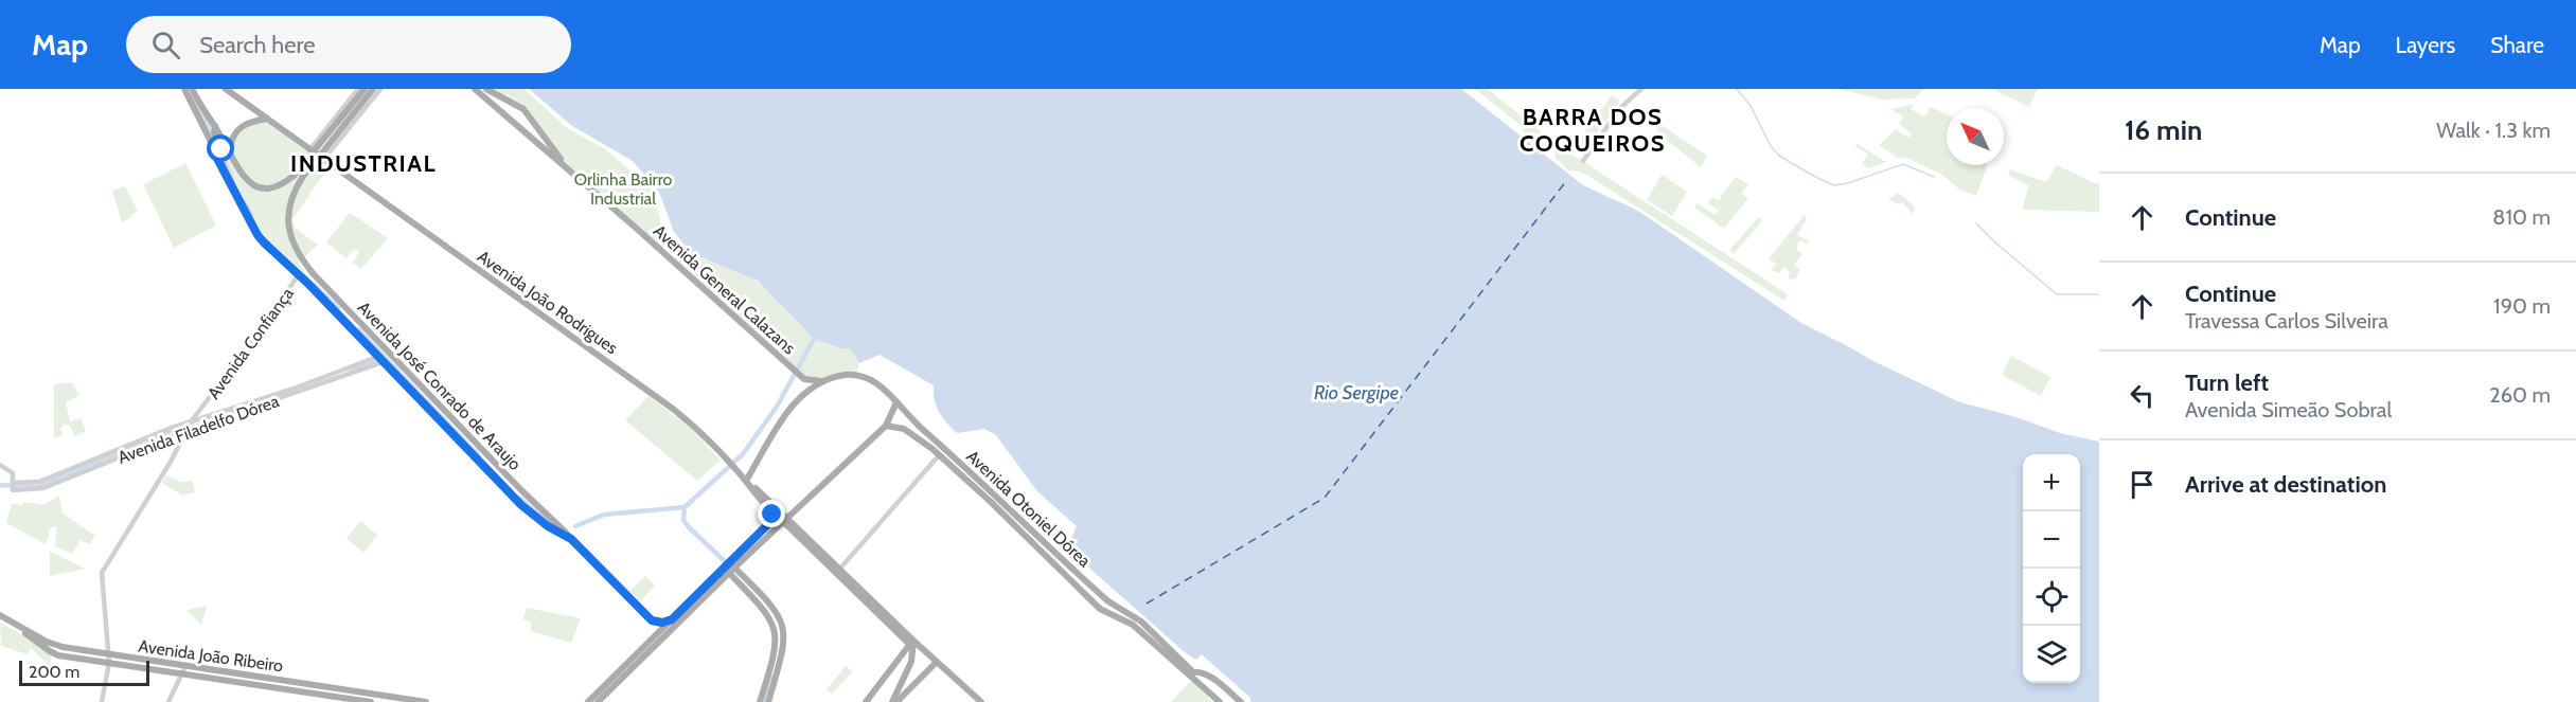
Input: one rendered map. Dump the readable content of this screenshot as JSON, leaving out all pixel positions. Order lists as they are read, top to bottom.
{
  "streets": {
    "main road": [
      "Avenida General Calazans",
      "Avenida João Rodrigues",
      "Avenida José Conrado de Araujo",
      "Avenida Otoniel Dórea",
      "Avenida João Ribeiro"
    ],
    "street": ["Avenida Confiança", "Avenida Filadelfo Dórea"]
  },
  "crossings": [
    ["Avenida General Calazans", "Avenida Otoniel Dórea"],
    ["Avenida Confiança", "Avenida José Conrado de Araujo"],
    ["Avenida Confiança", "Avenida Filadelfo Dórea"],
    ["Avenida Confiança", "Avenida João Ribeiro"],
    ["Avenida José Conrado de Araujo", "Avenida Filadelfo Dórea"]
  ],
  "districts": ["BARRA DOS COQUEIROS", "INDUSTRIAL"],
  "water": ["Rio Sergipe"],
  "parks": ["Orlinha Bairro Industrial"],
  "scale_bar": "200 m",
  "north": "top left",
  "page": {
    "header": "Map",
    "search": "Search here",
    "nav": ["Map", "Layers", "Share"],
    "heading": ["16 min", "Walk · 1.3 km"],
    "list": [
      ["Continue", "810 m"],
      ["Continue", "Travessa Carlos Silveira", "190 m"],
      ["Turn left", "Avenida Simeão Sobral", "260 m"],
      "Arrive at destination"
    ],
    "map_buttons": ["+", "−"],
    "scale": "200 m"
  }
}
